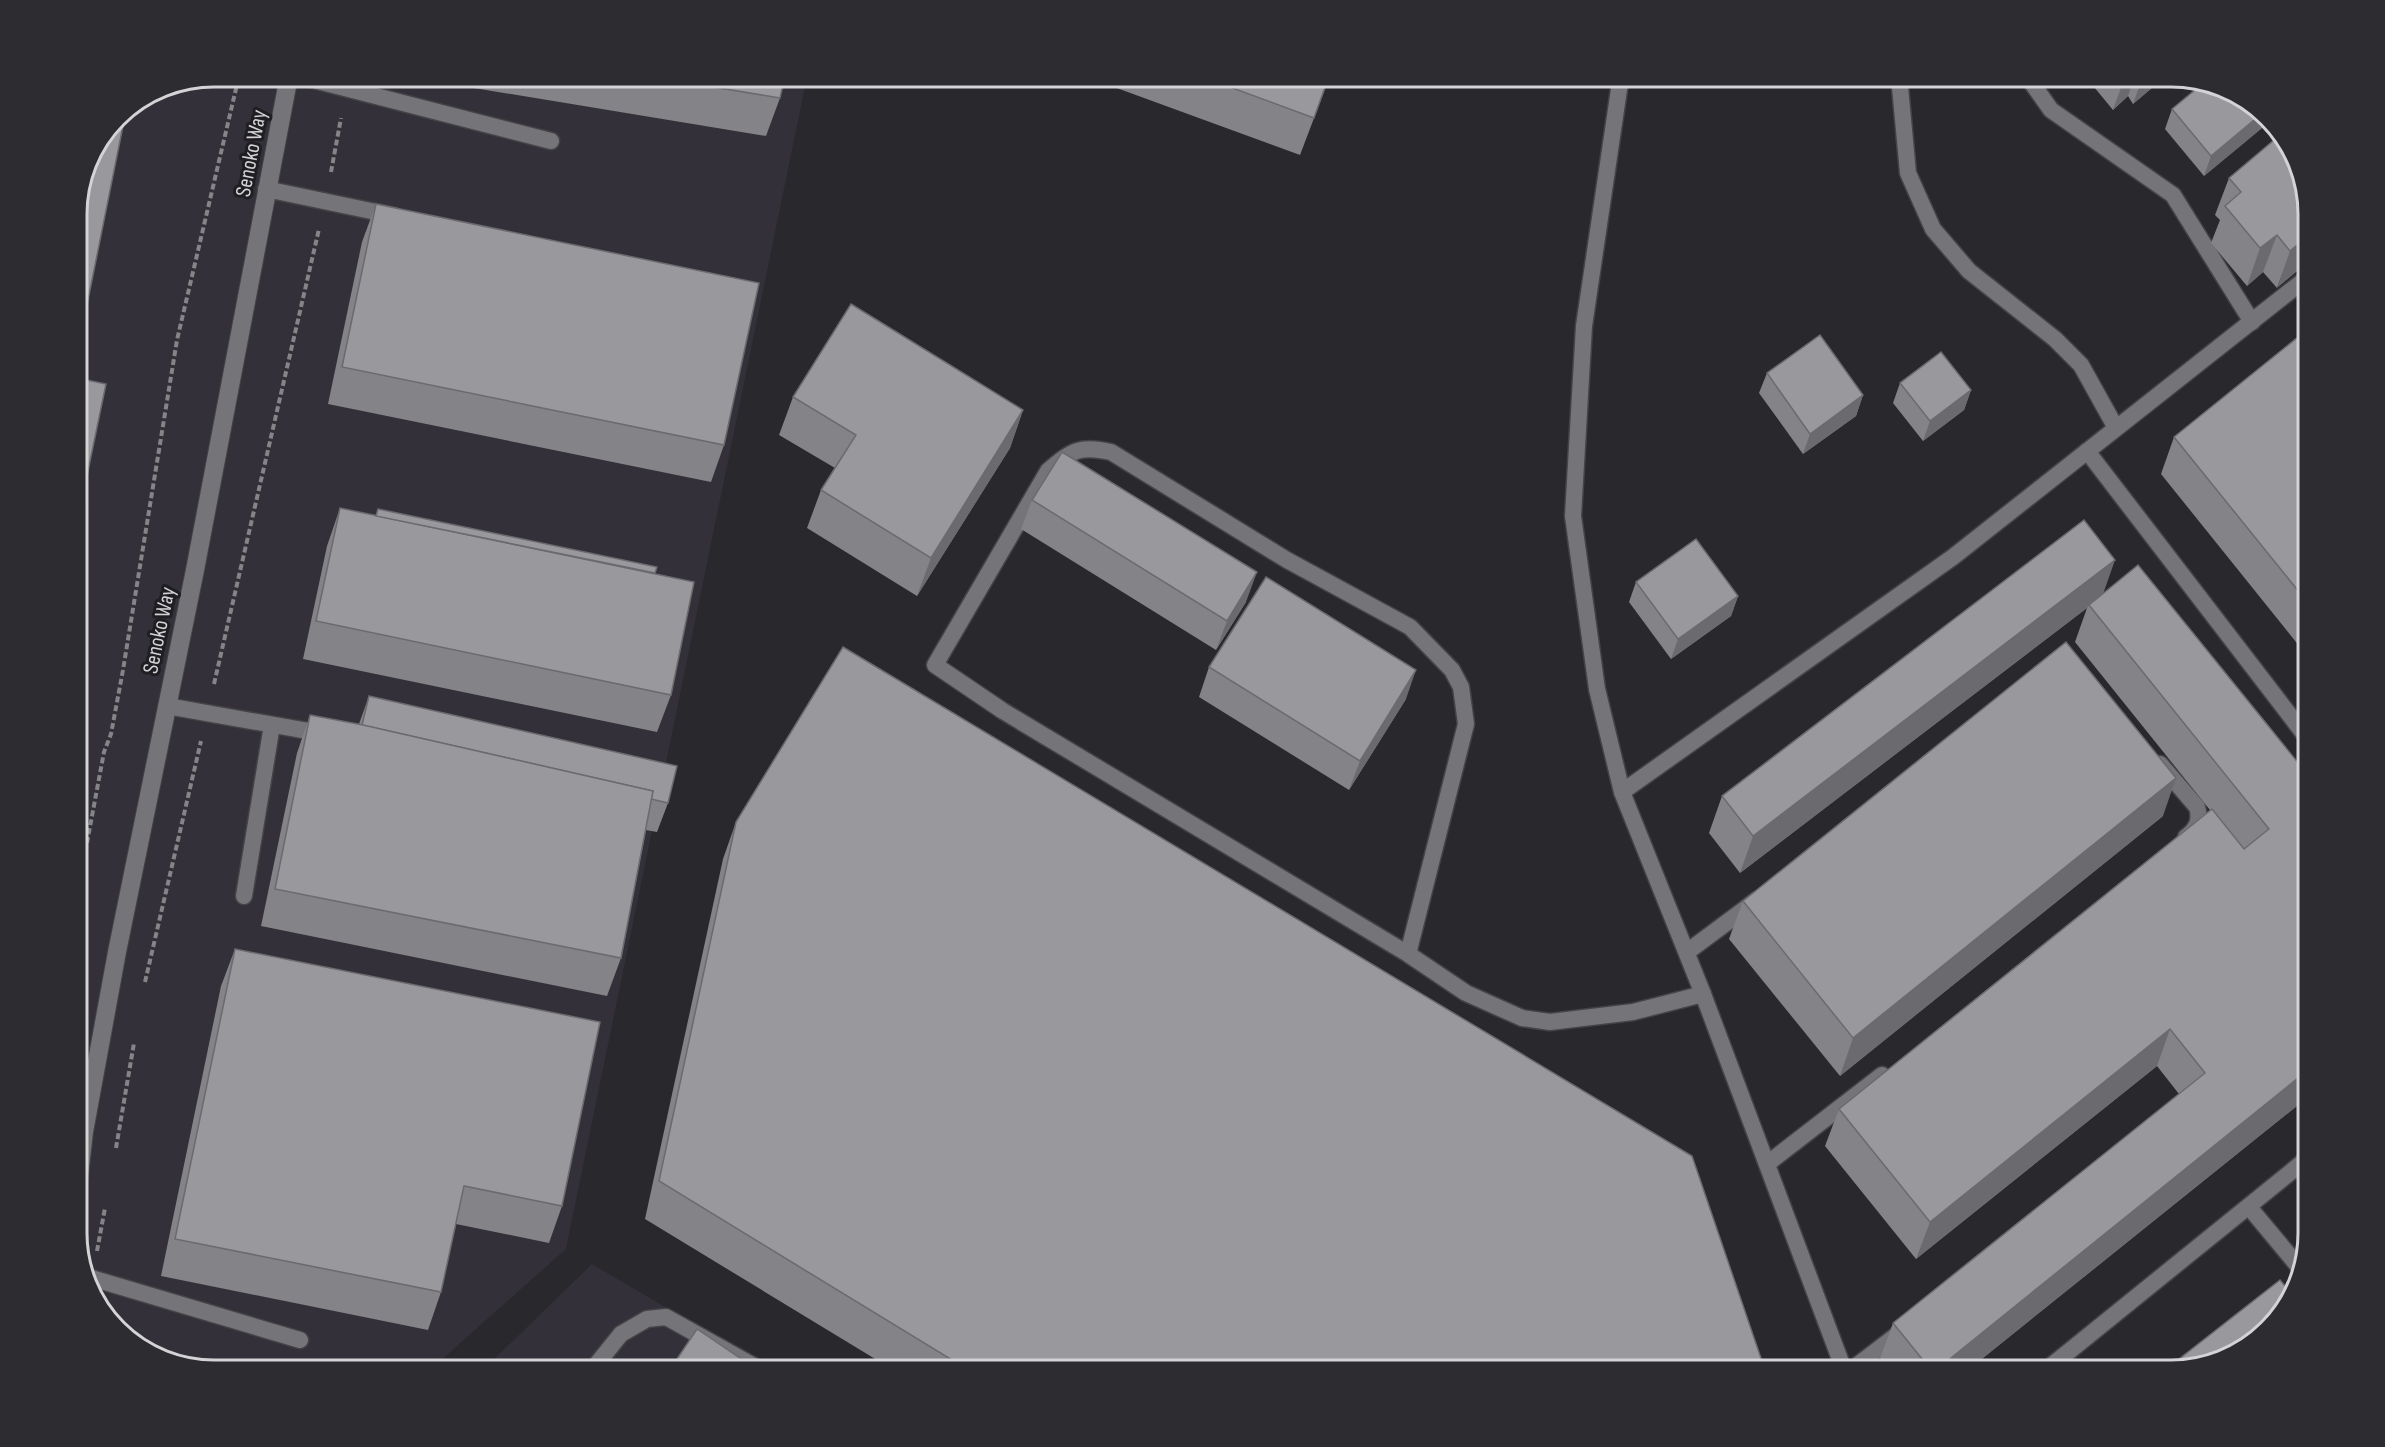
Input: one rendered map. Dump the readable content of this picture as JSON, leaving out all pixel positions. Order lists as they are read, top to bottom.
{
  "streets": {
    "street": ["Senoko Way"]
  }
}
